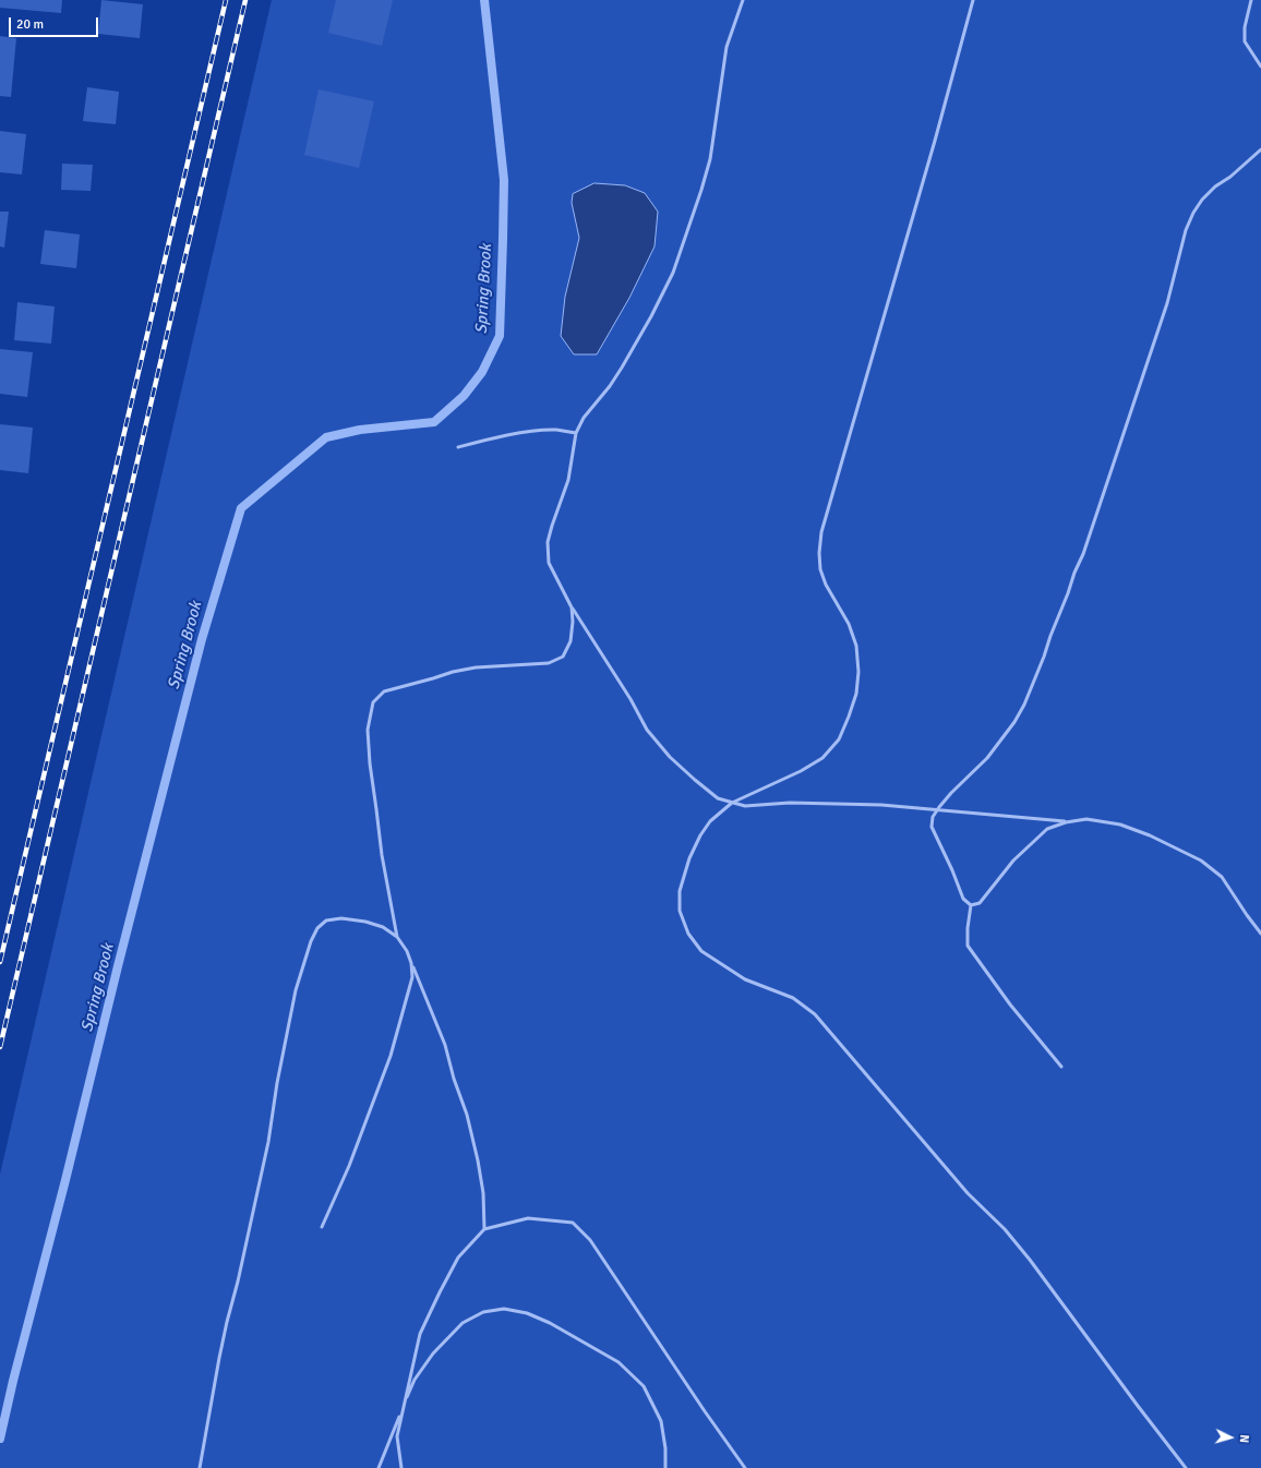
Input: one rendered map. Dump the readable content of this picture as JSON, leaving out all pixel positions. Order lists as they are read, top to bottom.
{
  "water": ["Spring Brook"],
  "scale_bar": "20 m",
  "north": "right"
}
